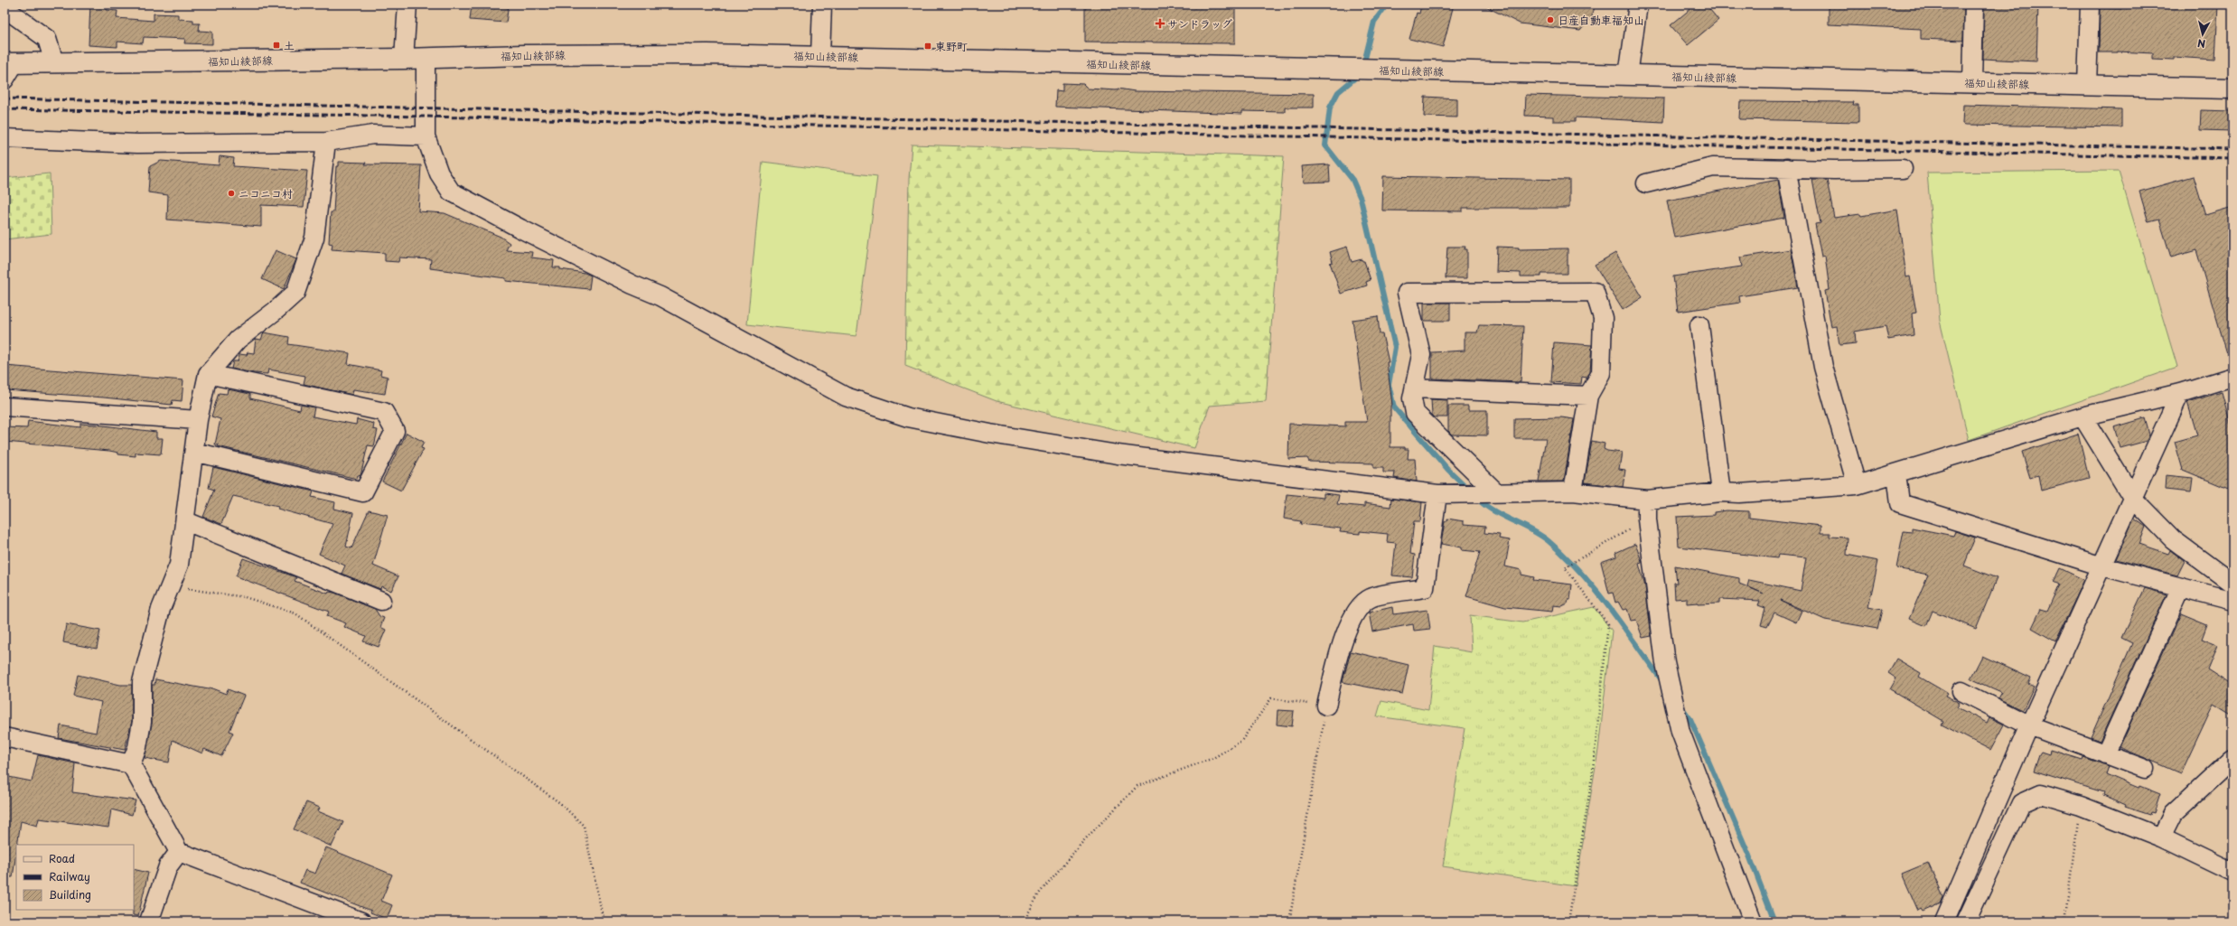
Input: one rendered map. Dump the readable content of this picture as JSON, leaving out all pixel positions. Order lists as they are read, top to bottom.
{
  "streets": {
    "main road": ["福知山綾部線"]
  },
  "places": {
    "other": ["日産自動車福知山", "ニコニコ村"],
    "health": ["サンドラッグ"],
    "transit": ["土", "東野町"]
  },
  "legend": ["Road", "Railway", "Building"],
  "north": "bottom"
}
